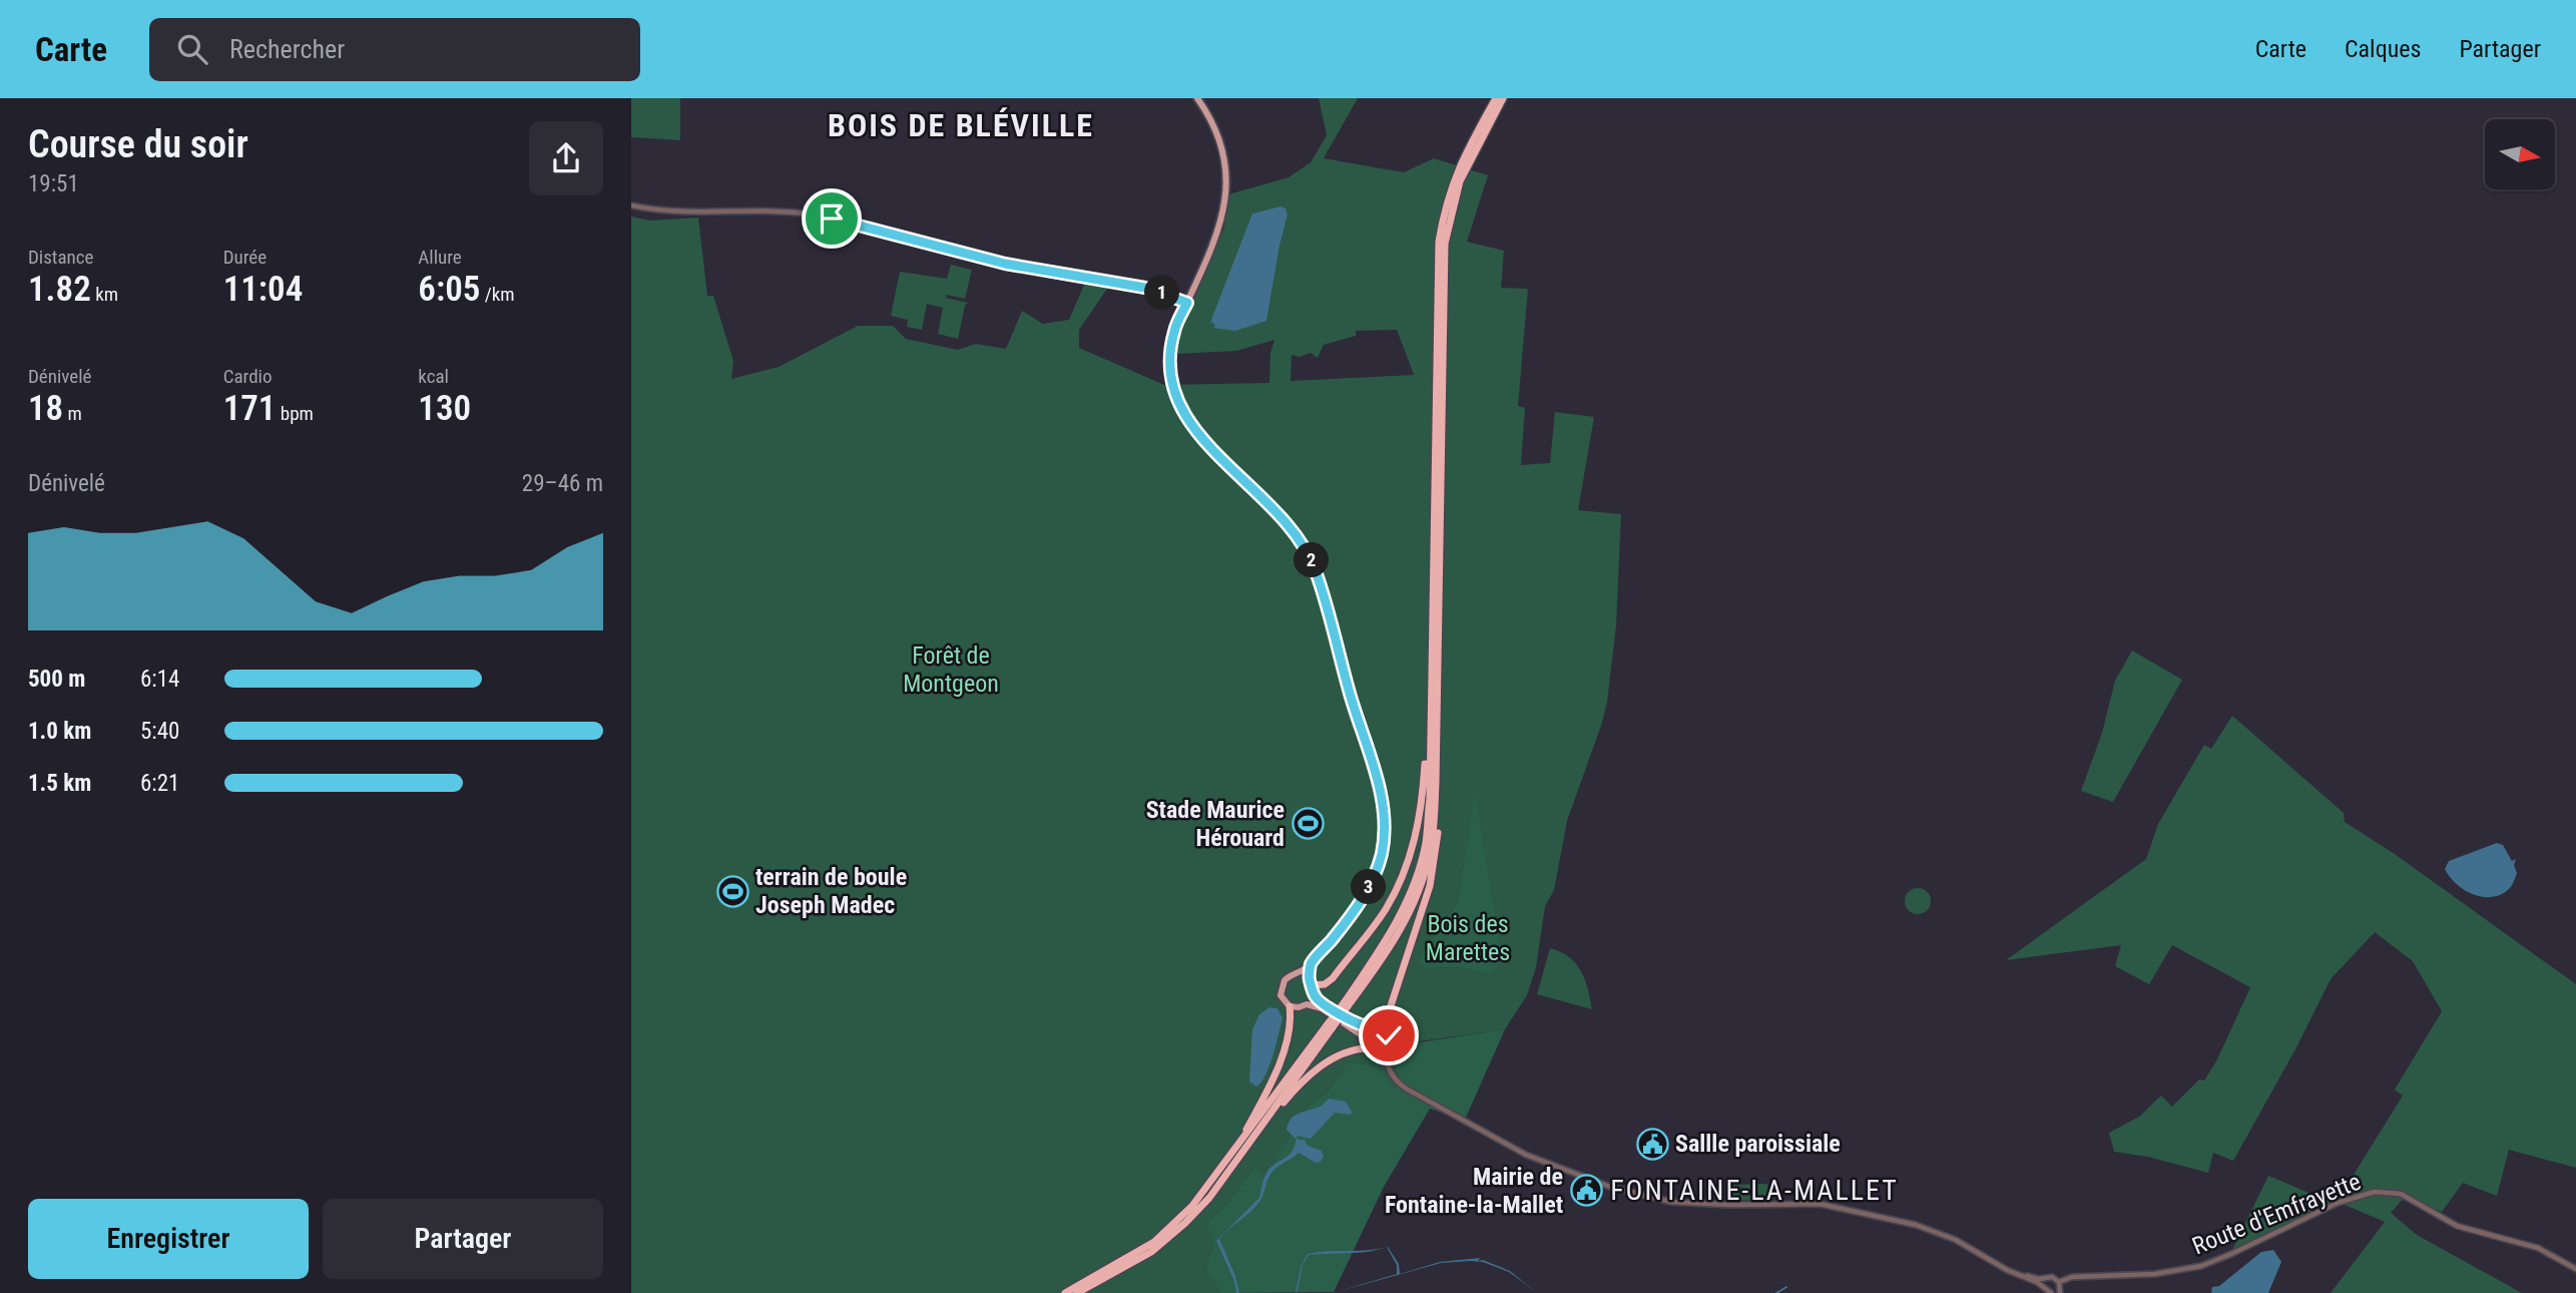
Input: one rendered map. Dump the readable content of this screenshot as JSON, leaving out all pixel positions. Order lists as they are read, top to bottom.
{
  "streets": {
    "street": ["Route d'Emfrayette"]
  },
  "districts": ["BOIS DE BLÉVILLE", "FONTAINE-LA-MALLET"],
  "parks": ["Forêt de Montgeon", "Bois des Marettes"],
  "places": {
    "sports": ["Stade Maurice Hérouard", "terrain de boule Joseph Madec"],
    "public building": ["Sallle paroissiale", "Mairie de Fontaine-la-Mallet"]
  },
  "north": "right",
  "page": {
    "header": "Carte",
    "search": "Rechercher",
    "nav": ["Carte", "Calques", "Partager"],
    "heading": ["Course du soir", "19:51"],
    "stats": [
      ["Distance", "1.82 km"],
      ["Durée", "11:04"],
      ["Allure", "6:05 /km"],
      ["Dénivelé", "18 m"],
      ["Cardio", "171 bpm"],
      ["kcal", "130"]
    ],
    "pins": ["1", "2", "3"],
    "chart": ["Dénivelé", "29–46 m"],
    "list": [
      {
        "name": "500 m",
        "note": "6:14"
      },
      {
        "name": "1.0 km",
        "note": "5:40"
      },
      {
        "name": "1.5 km",
        "note": "6:21"
      }
    ],
    "buttons": ["Enregistrer", "Partager"]
  }
}
